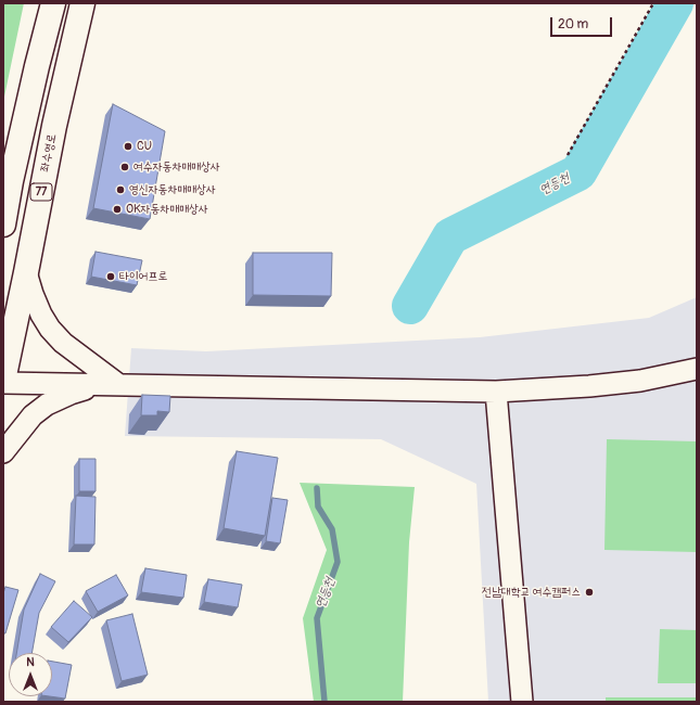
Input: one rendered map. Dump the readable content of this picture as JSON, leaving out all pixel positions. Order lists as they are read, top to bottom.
{
  "streets": {
    "main road": ["좌수영로", "77"]
  },
  "water": ["연등천"],
  "places": [
    "CU",
    "여수자동차매매상사",
    "영신자동차매매상사",
    "OK자동차매매상사",
    "타이어프로",
    "전남대학교 여수캠퍼스"
  ],
  "scale_bar": "20 m",
  "north": "top"
}
